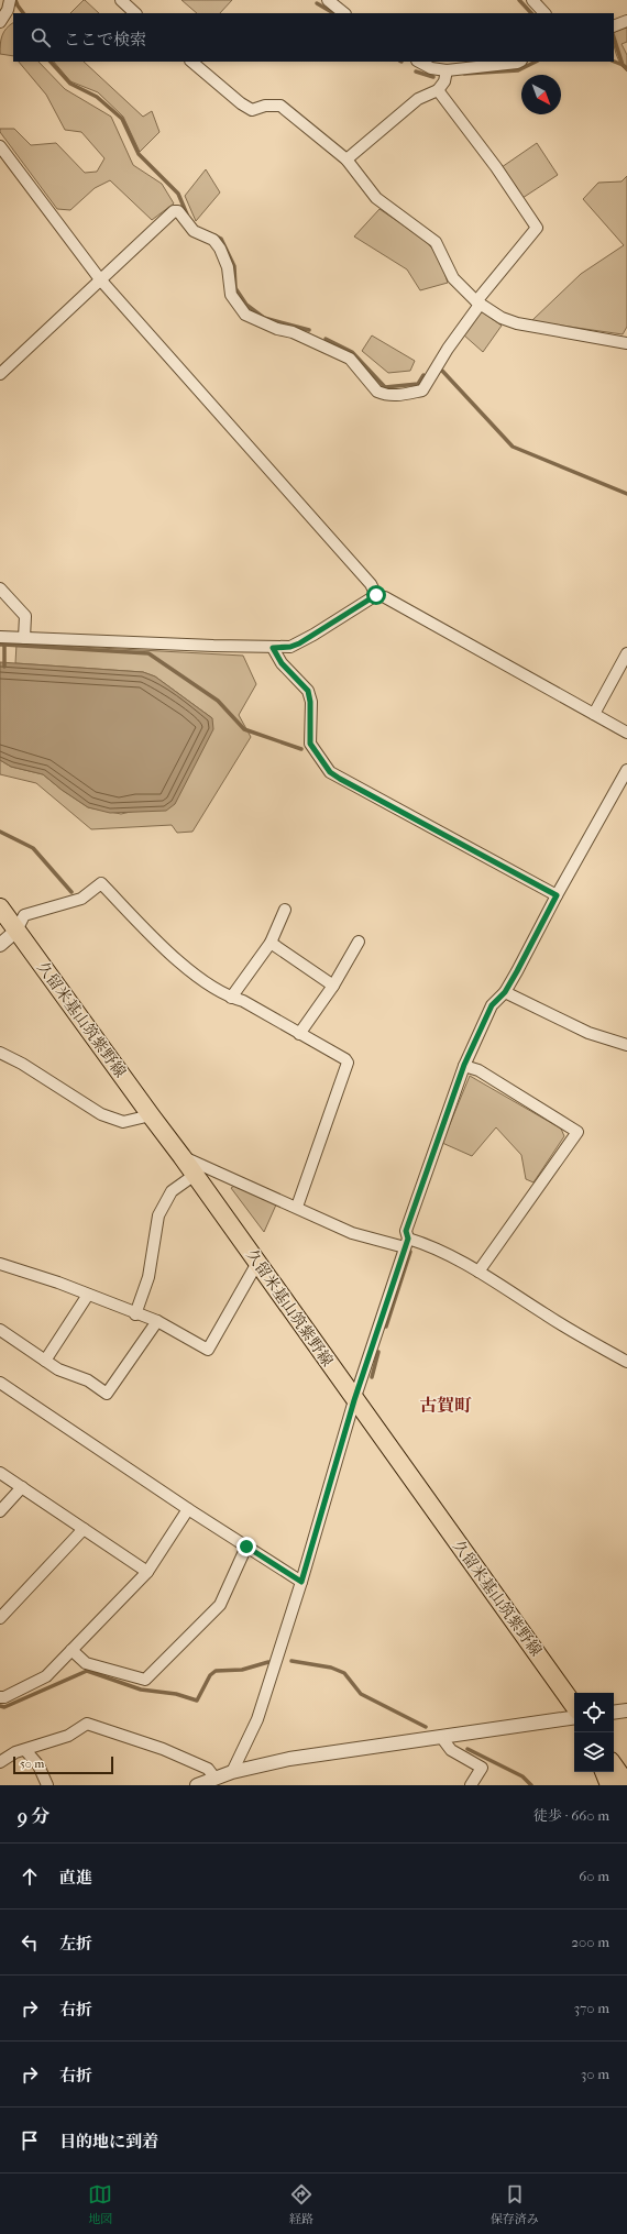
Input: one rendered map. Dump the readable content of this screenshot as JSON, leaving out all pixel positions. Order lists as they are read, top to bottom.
{
  "streets": {
    "main road": ["久留米基山筑紫野線"]
  },
  "districts": ["古賀町"],
  "scale_bar": "50 m",
  "north": "bottom right",
  "page": {
    "search": "ここで検索",
    "scale": "50 m",
    "heading": ["9 分", "徒歩 · 660 m"],
    "list": [
      ["直進", "60 m"],
      ["左折", "200 m"],
      ["右折", "370 m"],
      ["右折", "30 m"],
      "目的地に到着"
    ],
    "nav": ["地図", "経路", "保存済み"]
  }
}
